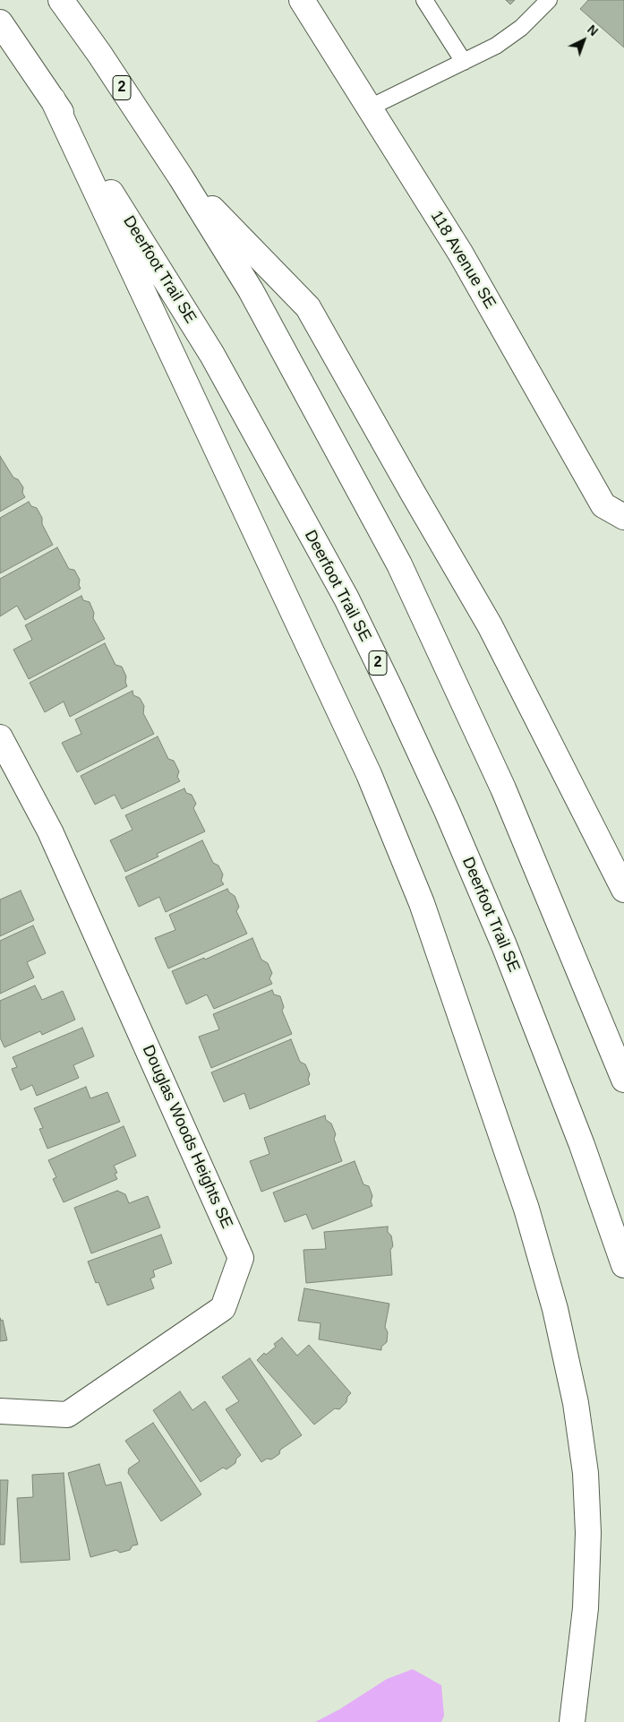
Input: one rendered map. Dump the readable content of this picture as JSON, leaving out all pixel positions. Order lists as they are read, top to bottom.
{
  "streets": {
    "main road": [
      "2",
      "118 Avenue SE",
      "Deerfoot Trail SE",
      "Douglas Woods Heights SE"
    ]
  },
  "north": "top right"
}
